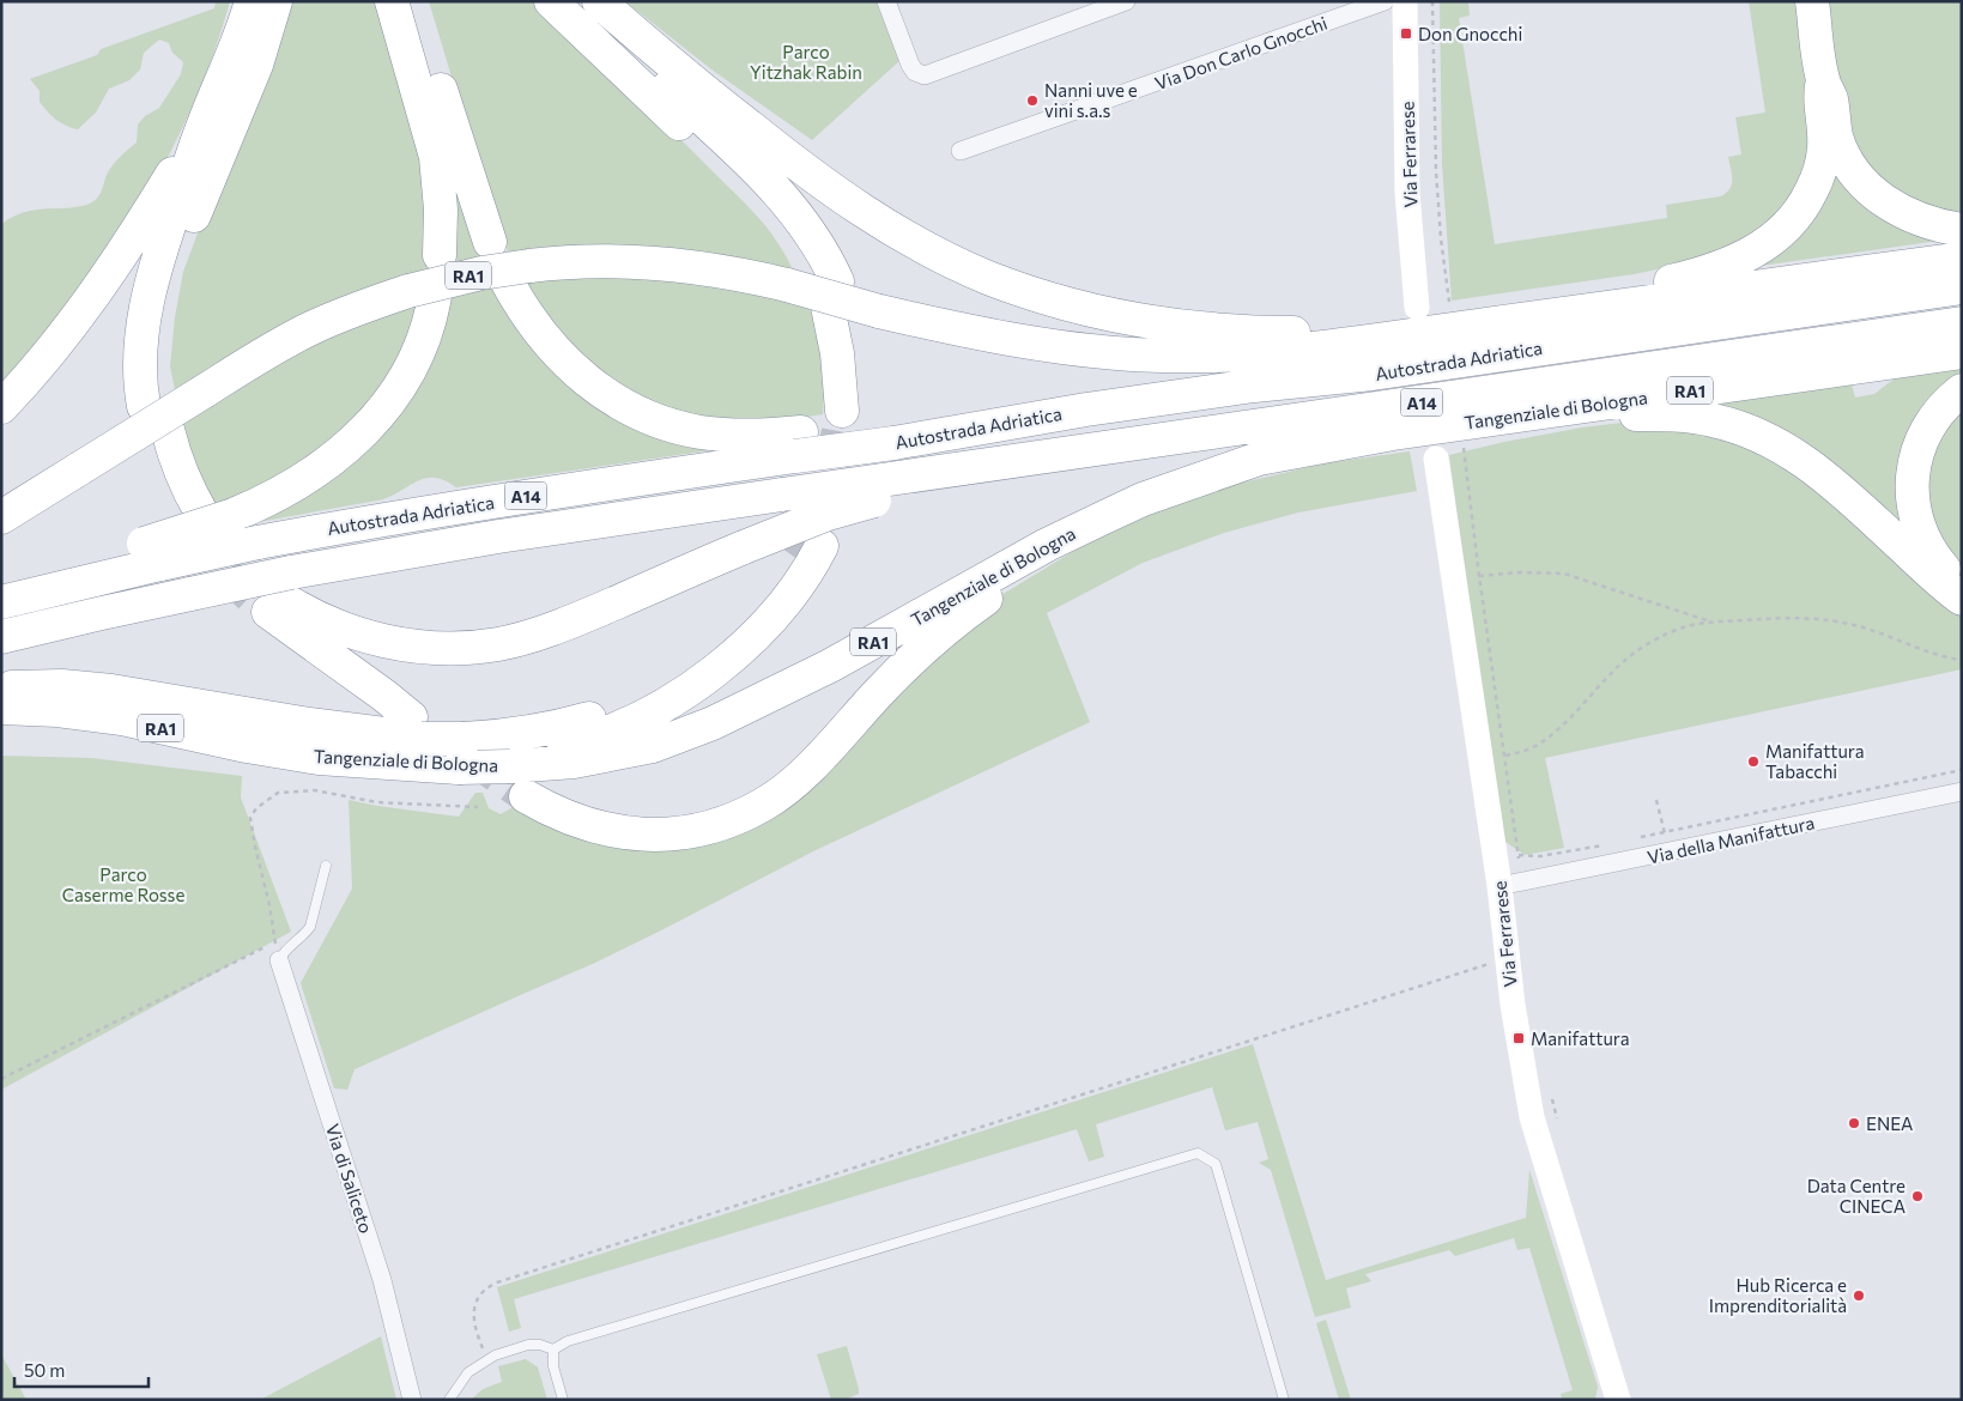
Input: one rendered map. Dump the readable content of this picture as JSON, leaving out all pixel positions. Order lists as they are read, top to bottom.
{
  "streets": {
    "highway": [
      "RA1",
      "Autostrada Adriatica",
      "A14",
      "Tangenziale di Bologna"
    ],
    "main road": ["Via Ferrarese"],
    "street": ["Via Don Carlo Gnocchi", "Via della Manifattura", "Via di Saliceto"]
  },
  "crossings": [
    ["Via Ferrarese", "RA1"],
    ["Via Ferrarese", "Via della Manifattura"]
  ],
  "parks": ["Parco Yitzhak Rabin", "Parco Caserme Rosse"],
  "places": {
    "transit": ["Don Gnocchi", "Manifattura"],
    "other": [
      "Nanni uve e vini s.a.s",
      "Manifattura Tabacchi",
      "ENEA",
      "Data Centre CINECA",
      "Hub Ricerca e Imprenditorialità"
    ]
  },
  "scale_bar": "50 m"
}
